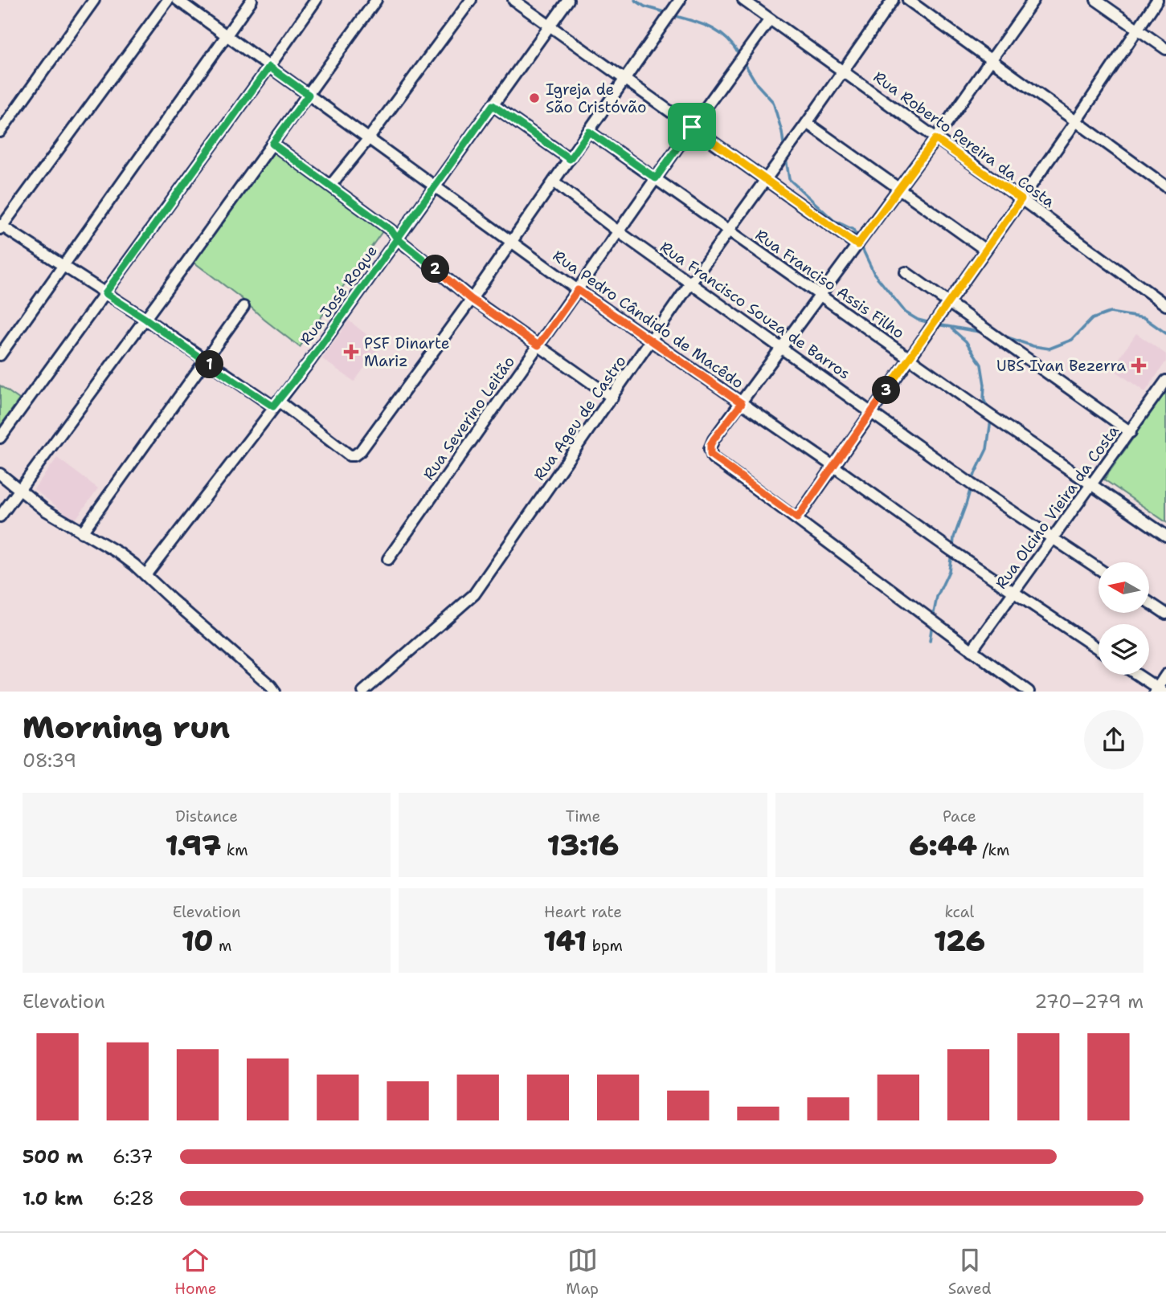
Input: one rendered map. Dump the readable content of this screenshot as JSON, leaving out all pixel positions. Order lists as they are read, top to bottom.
{
  "streets": {
    "street": [
      "Rua Roberto Pereira da Costa",
      "Rua Franciso Assis Filho",
      "Rua José Roque",
      "Rua Francisco Souza de Barros",
      "Rua Pedro Cândido de Macêdo",
      "Rua Severino Leitão",
      "Rua Ageu de Castro",
      "Rua Olcino Vieira da Costa"
    ]
  },
  "crossings": [
    ["Rua Roberto Pereira da Costa", "Rua Severino Leitão"],
    ["Rua Roberto Pereira da Costa", "Rua Ageu de Castro"],
    ["Rua Franciso Assis Filho", "Rua Severino Leitão"],
    ["Rua Franciso Assis Filho", "Rua Ageu de Castro"],
    ["Rua Franciso Assis Filho", "Rua Olcino Vieira da Costa"],
    ["Rua José Roque", "Rua Pedro Cândido de Macêdo"],
    ["Rua Francisco Souza de Barros", "Rua Severino Leitão"],
    ["Rua Francisco Souza de Barros", "Rua Ageu de Castro"],
    ["Rua Francisco Souza de Barros", "Rua Olcino Vieira da Costa"],
    ["Rua Pedro Cândido de Macêdo", "Rua Severino Leitão"],
    ["Rua Pedro Cândido de Macêdo", "Rua Ageu de Castro"],
    ["Rua Pedro Cândido de Macêdo", "Rua Olcino Vieira da Costa"]
  ],
  "places": {
    "other": ["Igreja de São Cristóvão"],
    "health": ["PSF Dinarte Mariz", "UBS Ivan Bezerra"]
  },
  "north": "left",
  "page": {
    "pins": ["2", "1", "3"],
    "heading": ["Morning run", "08:39"],
    "stats": [
      ["Distance", "1.97 km"],
      ["Time", "13:16"],
      ["Pace", "6:44 /km"],
      ["Elevation", "10 m"],
      ["Heart rate", "141 bpm"],
      ["kcal", "126"]
    ],
    "chart": ["Elevation", "270–279 m"],
    "list": [
      {
        "name": "500 m",
        "note": "6:37"
      },
      {
        "name": "1.0 km",
        "note": "6:28"
      }
    ],
    "tabs": ["Home", "Map", "Saved"]
  }
}
